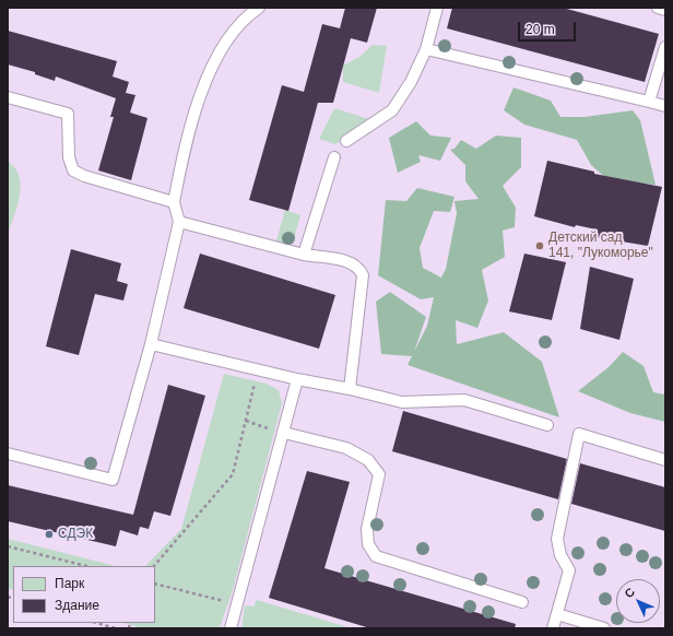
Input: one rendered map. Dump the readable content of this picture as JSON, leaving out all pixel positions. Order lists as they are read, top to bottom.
{
  "places": ["Детский сад 141, \"Лукоморье\"", "СДЭК"],
  "legend": ["Парк", "Здание"],
  "scale_bar": "20 m",
  "north": "top left"
}
